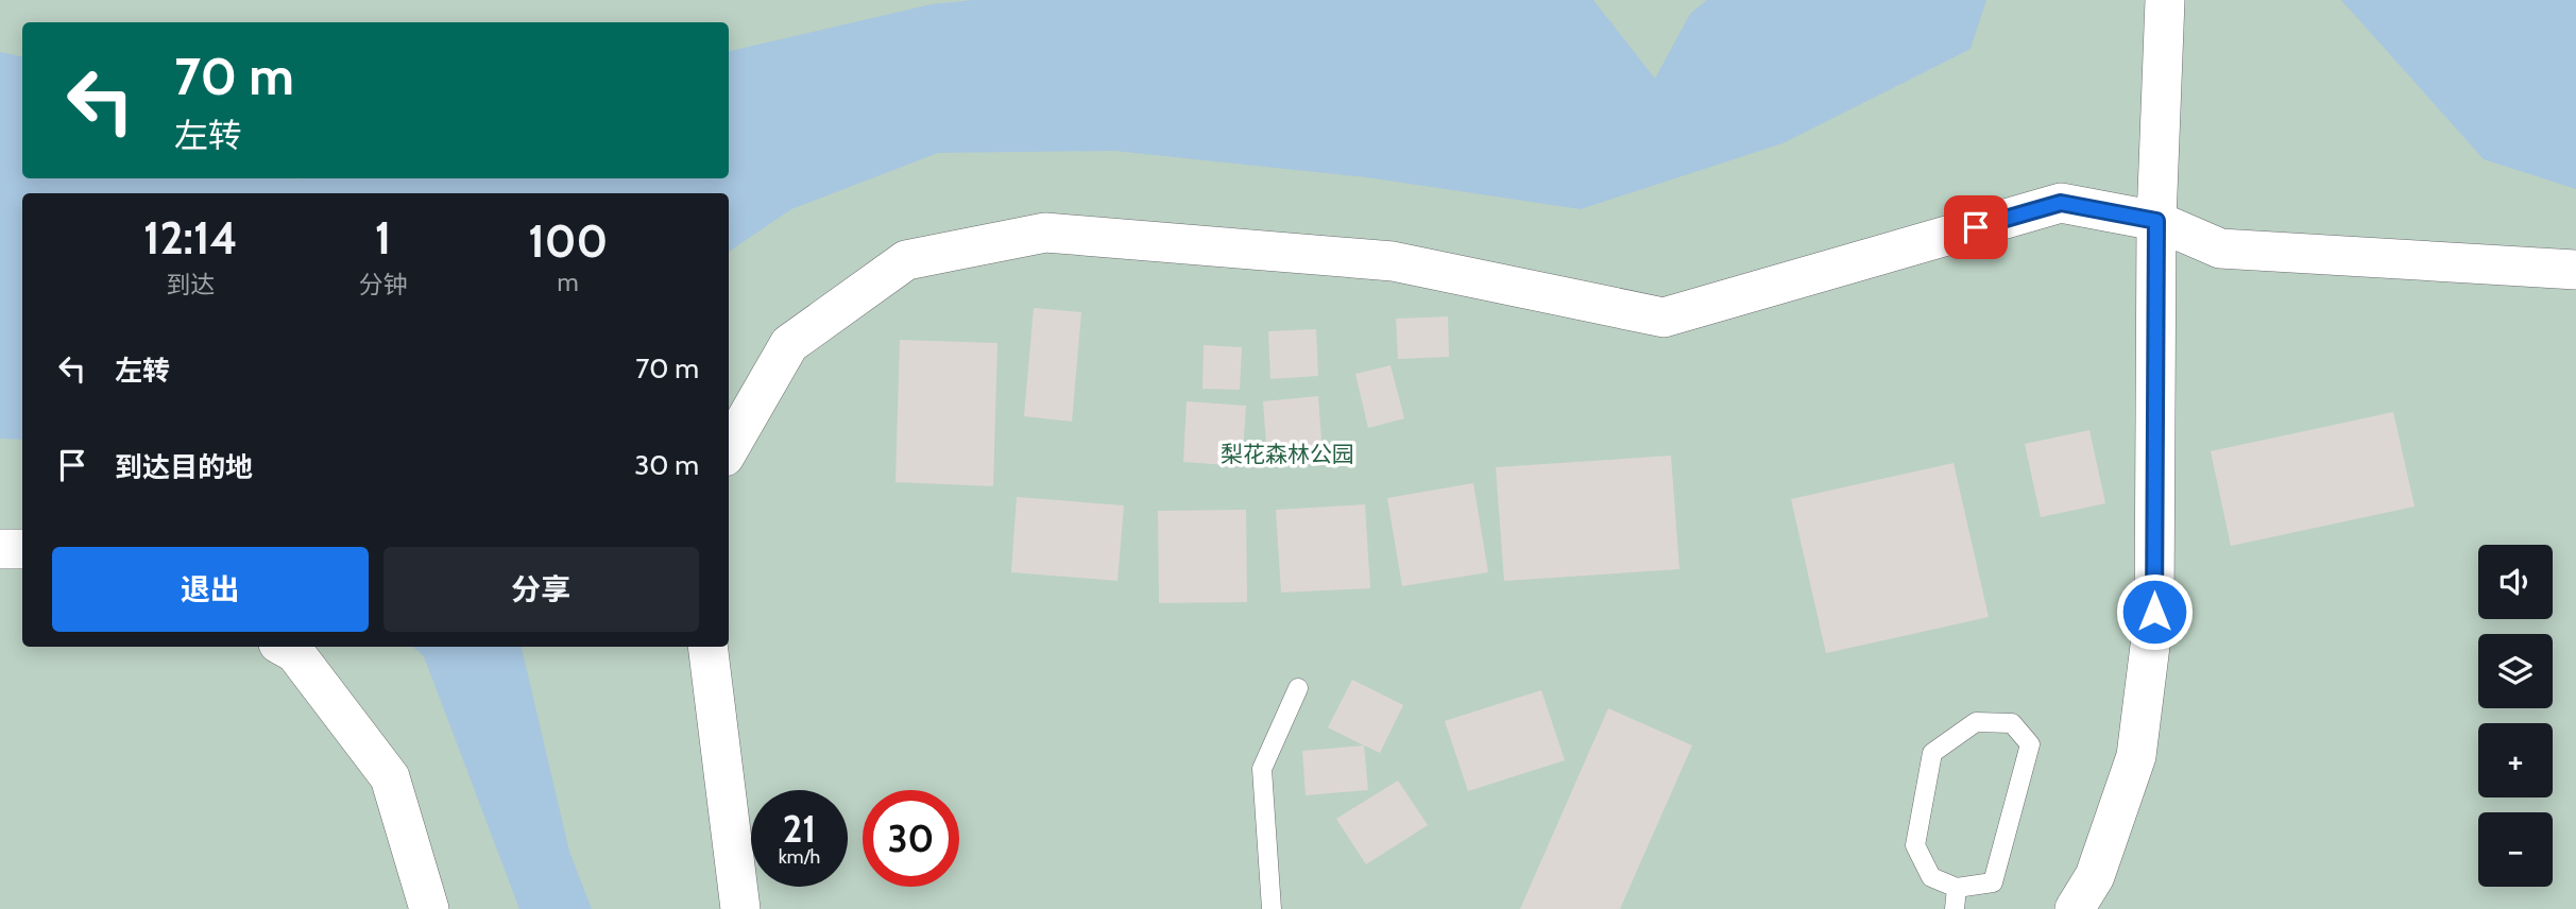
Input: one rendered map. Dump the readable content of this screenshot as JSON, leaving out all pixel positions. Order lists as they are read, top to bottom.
{
  "parks": ["梨花森林公园"],
  "page": {
    "turn": ["70 m", "左转"],
    "eta": [
      "12:14",
      "到达",
      "1",
      "分钟",
      "100",
      "m"
    ],
    "list": [
      {
        "name": "左转",
        "value": "70 m"
      },
      {
        "name": "到达目的地",
        "value": "30 m"
      }
    ],
    "buttons": ["退出", "分享"],
    "map_buttons": ["+", "−"],
    "speed": "21 km/h",
    "limit": "30"
  }
}
